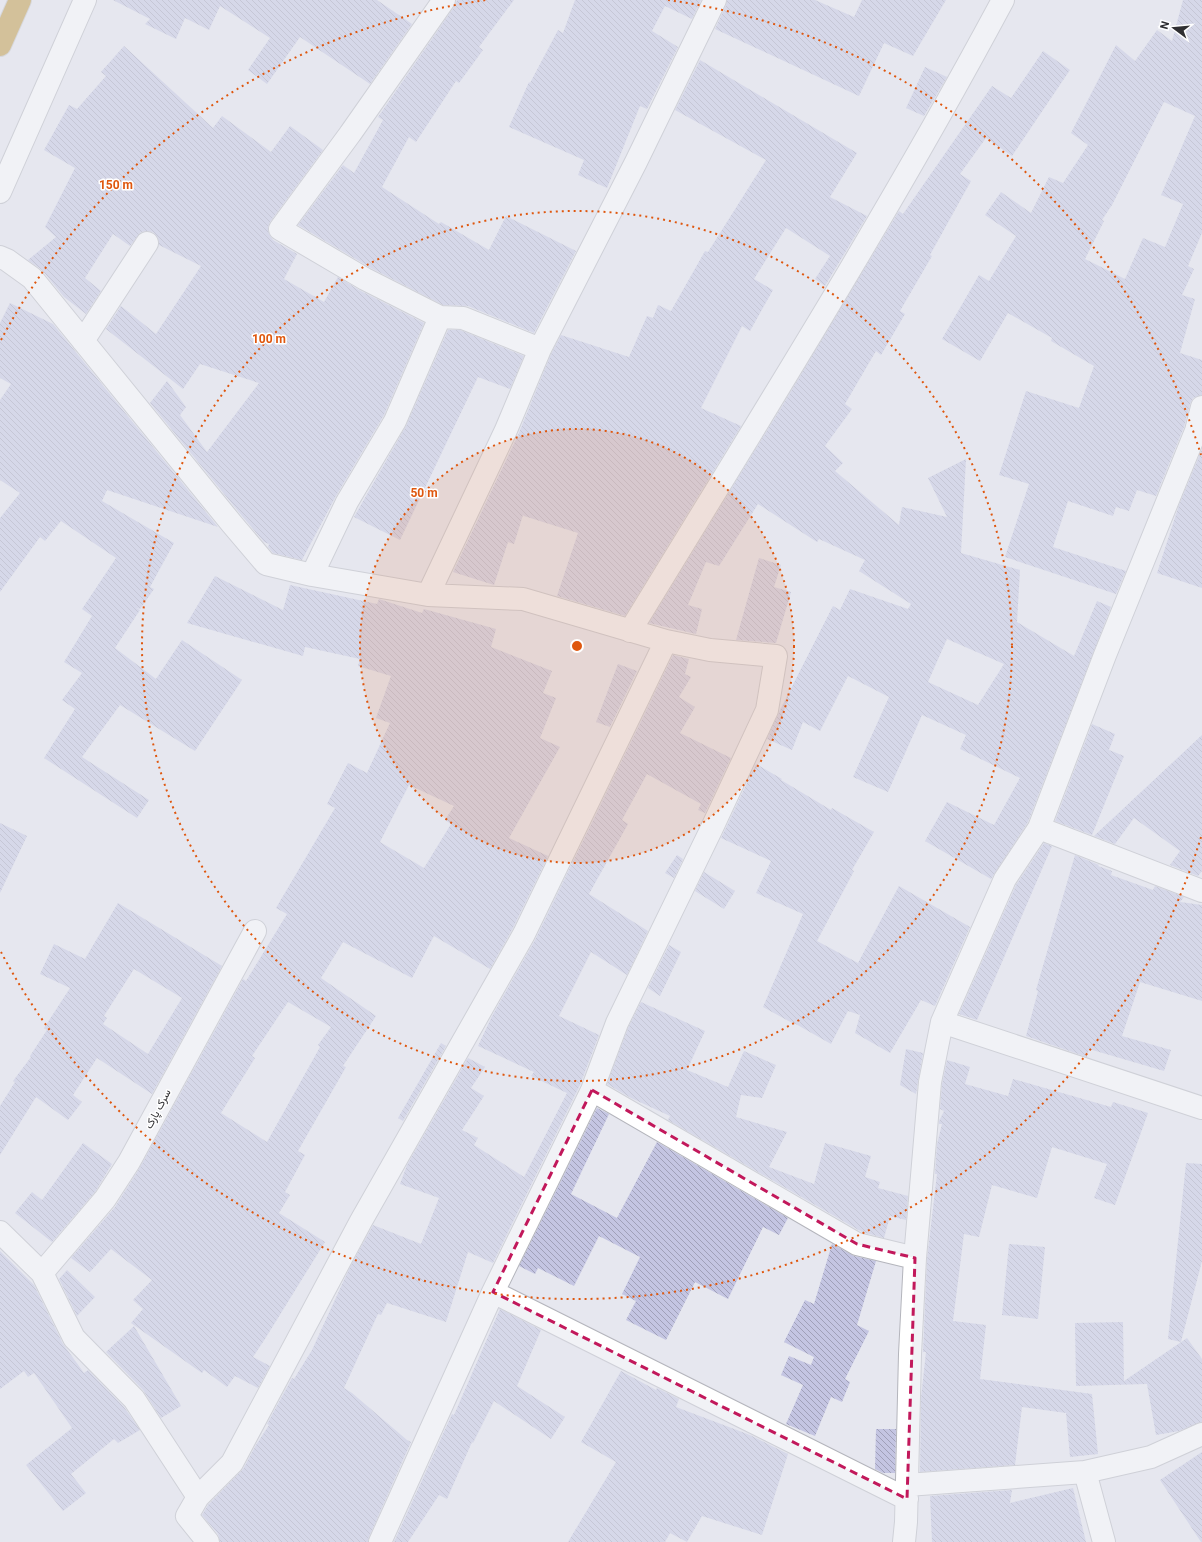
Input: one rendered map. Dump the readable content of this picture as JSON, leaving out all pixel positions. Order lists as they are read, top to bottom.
{
  "streets": {
    "street": ["سرک پارک"]
  },
  "north": "left",
  "rings": ["150 m", "100 m", "50 m"]
}
